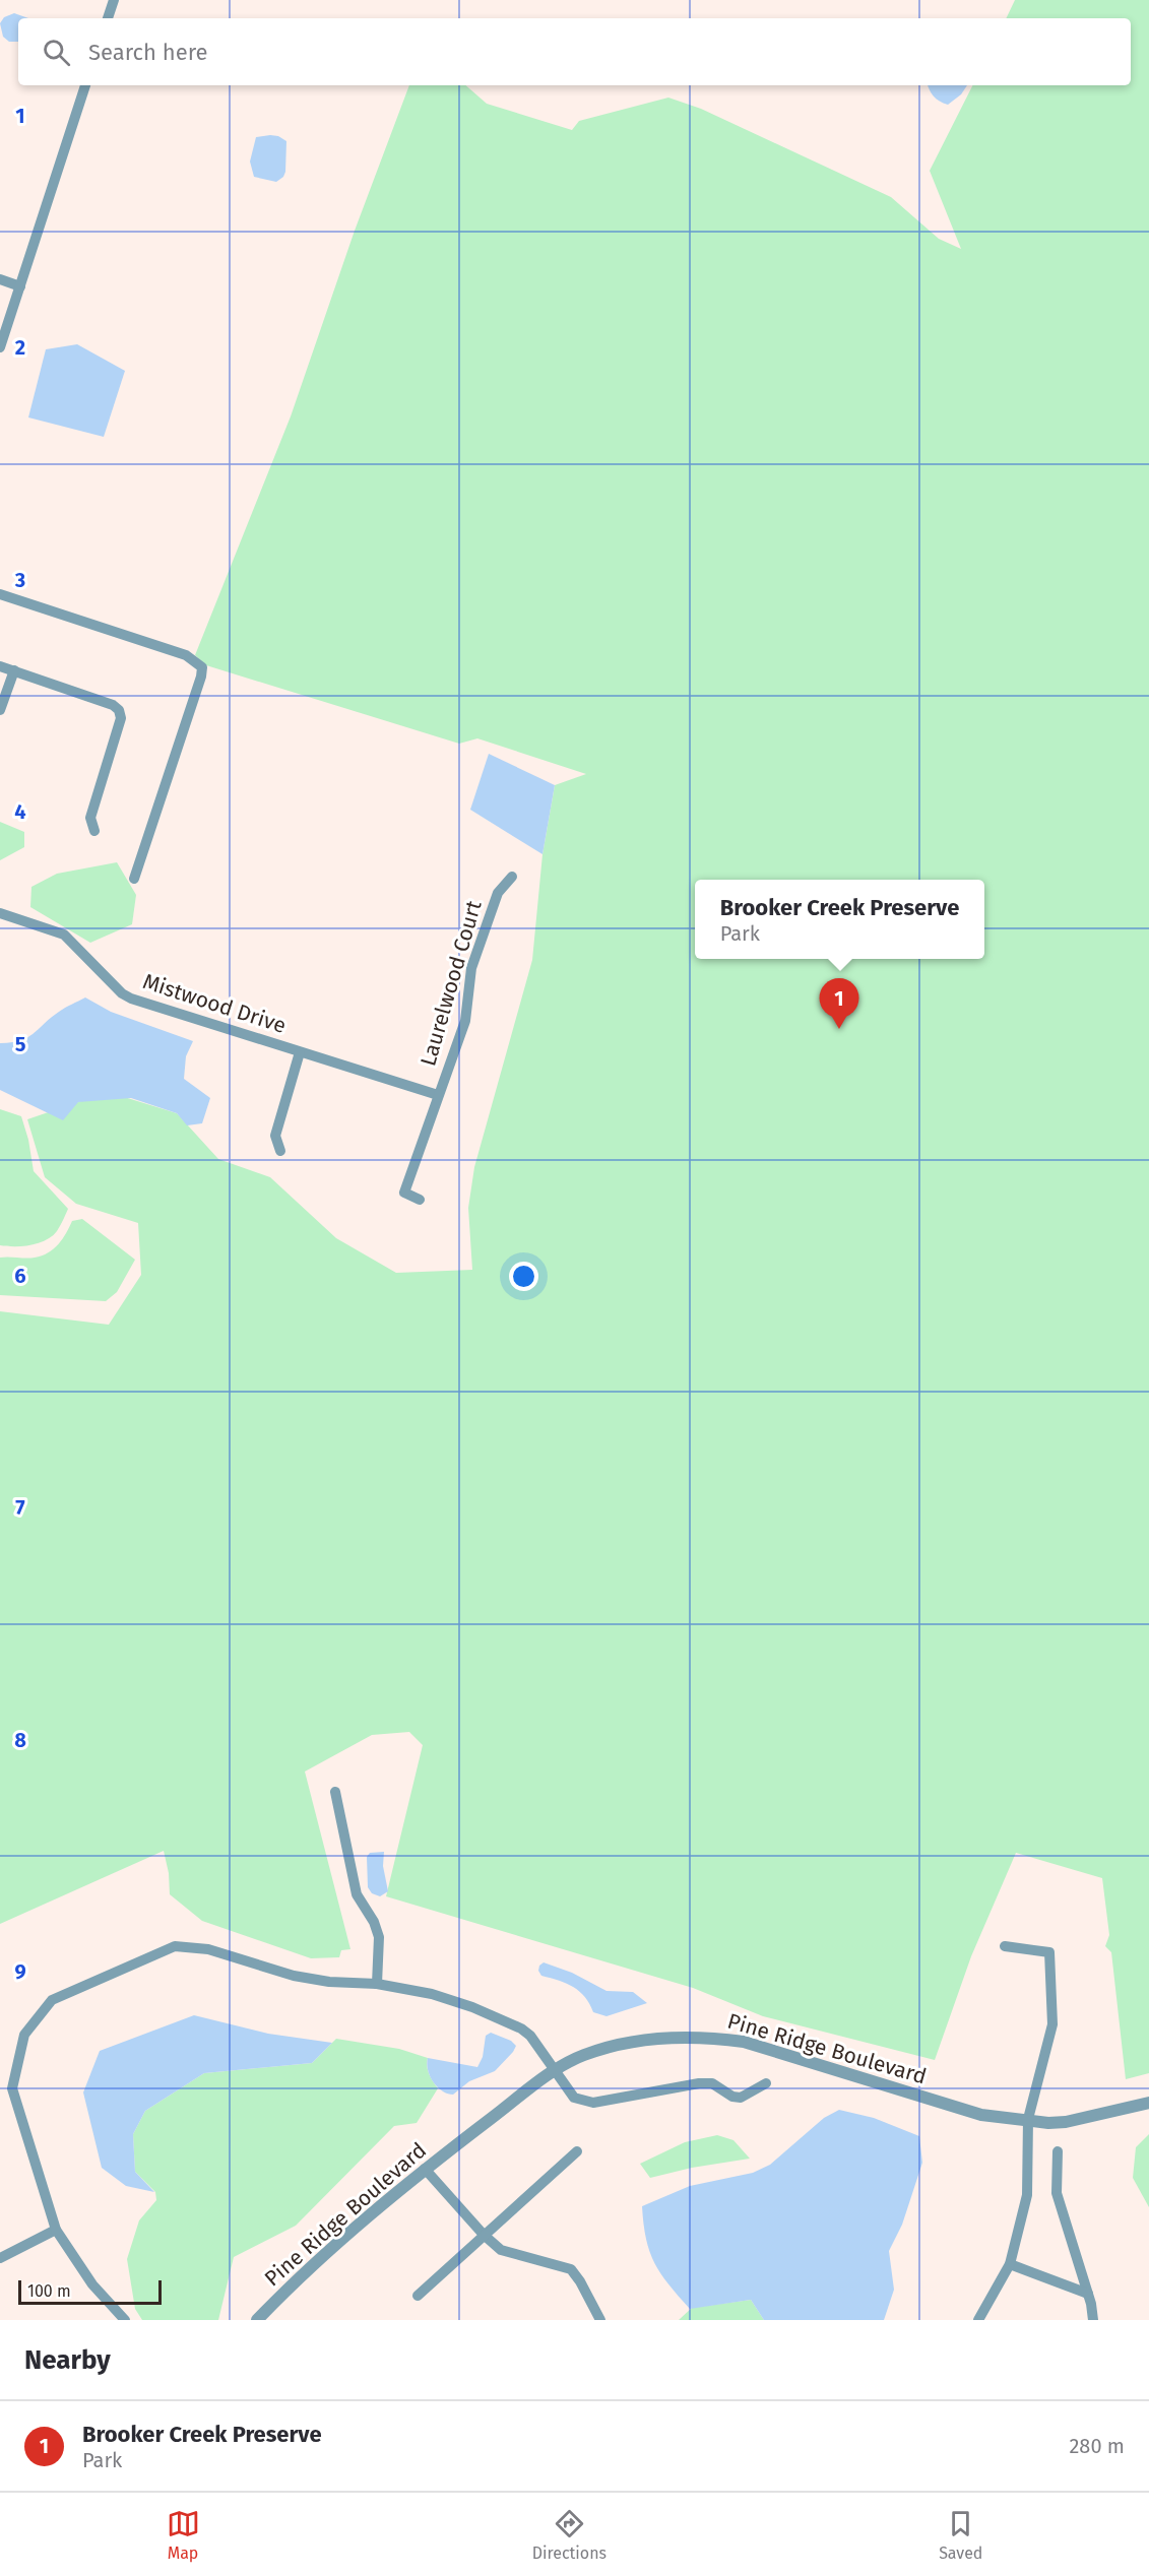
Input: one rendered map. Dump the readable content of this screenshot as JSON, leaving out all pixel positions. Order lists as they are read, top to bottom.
{
  "streets": {
    "street": ["Laurelwood Court", "Mistwood Drive", "Pine Ridge Boulevard"]
  },
  "crossings": [
    ["Laurelwood Court", "Mistwood Drive"]
  ],
  "scale_bar": "100 m",
  "page": {
    "search": "Search here",
    "popup": ["Brooker Creek Preserve", "Park"],
    "pins": "1",
    "scale": "100 m",
    "heading": "Nearby",
    "list": [
      {
        "mark": "1",
        "name": "Brooker Creek Preserve",
        "note": "Park",
        "value": "280 m"
      }
    ],
    "nav": ["Map", "Directions", "Saved"]
  },
  "grid": {
    "rows": [
      "1",
      "2",
      "3",
      "4",
      "5",
      "6",
      "7",
      "8",
      "9"
    ]
  }
}
